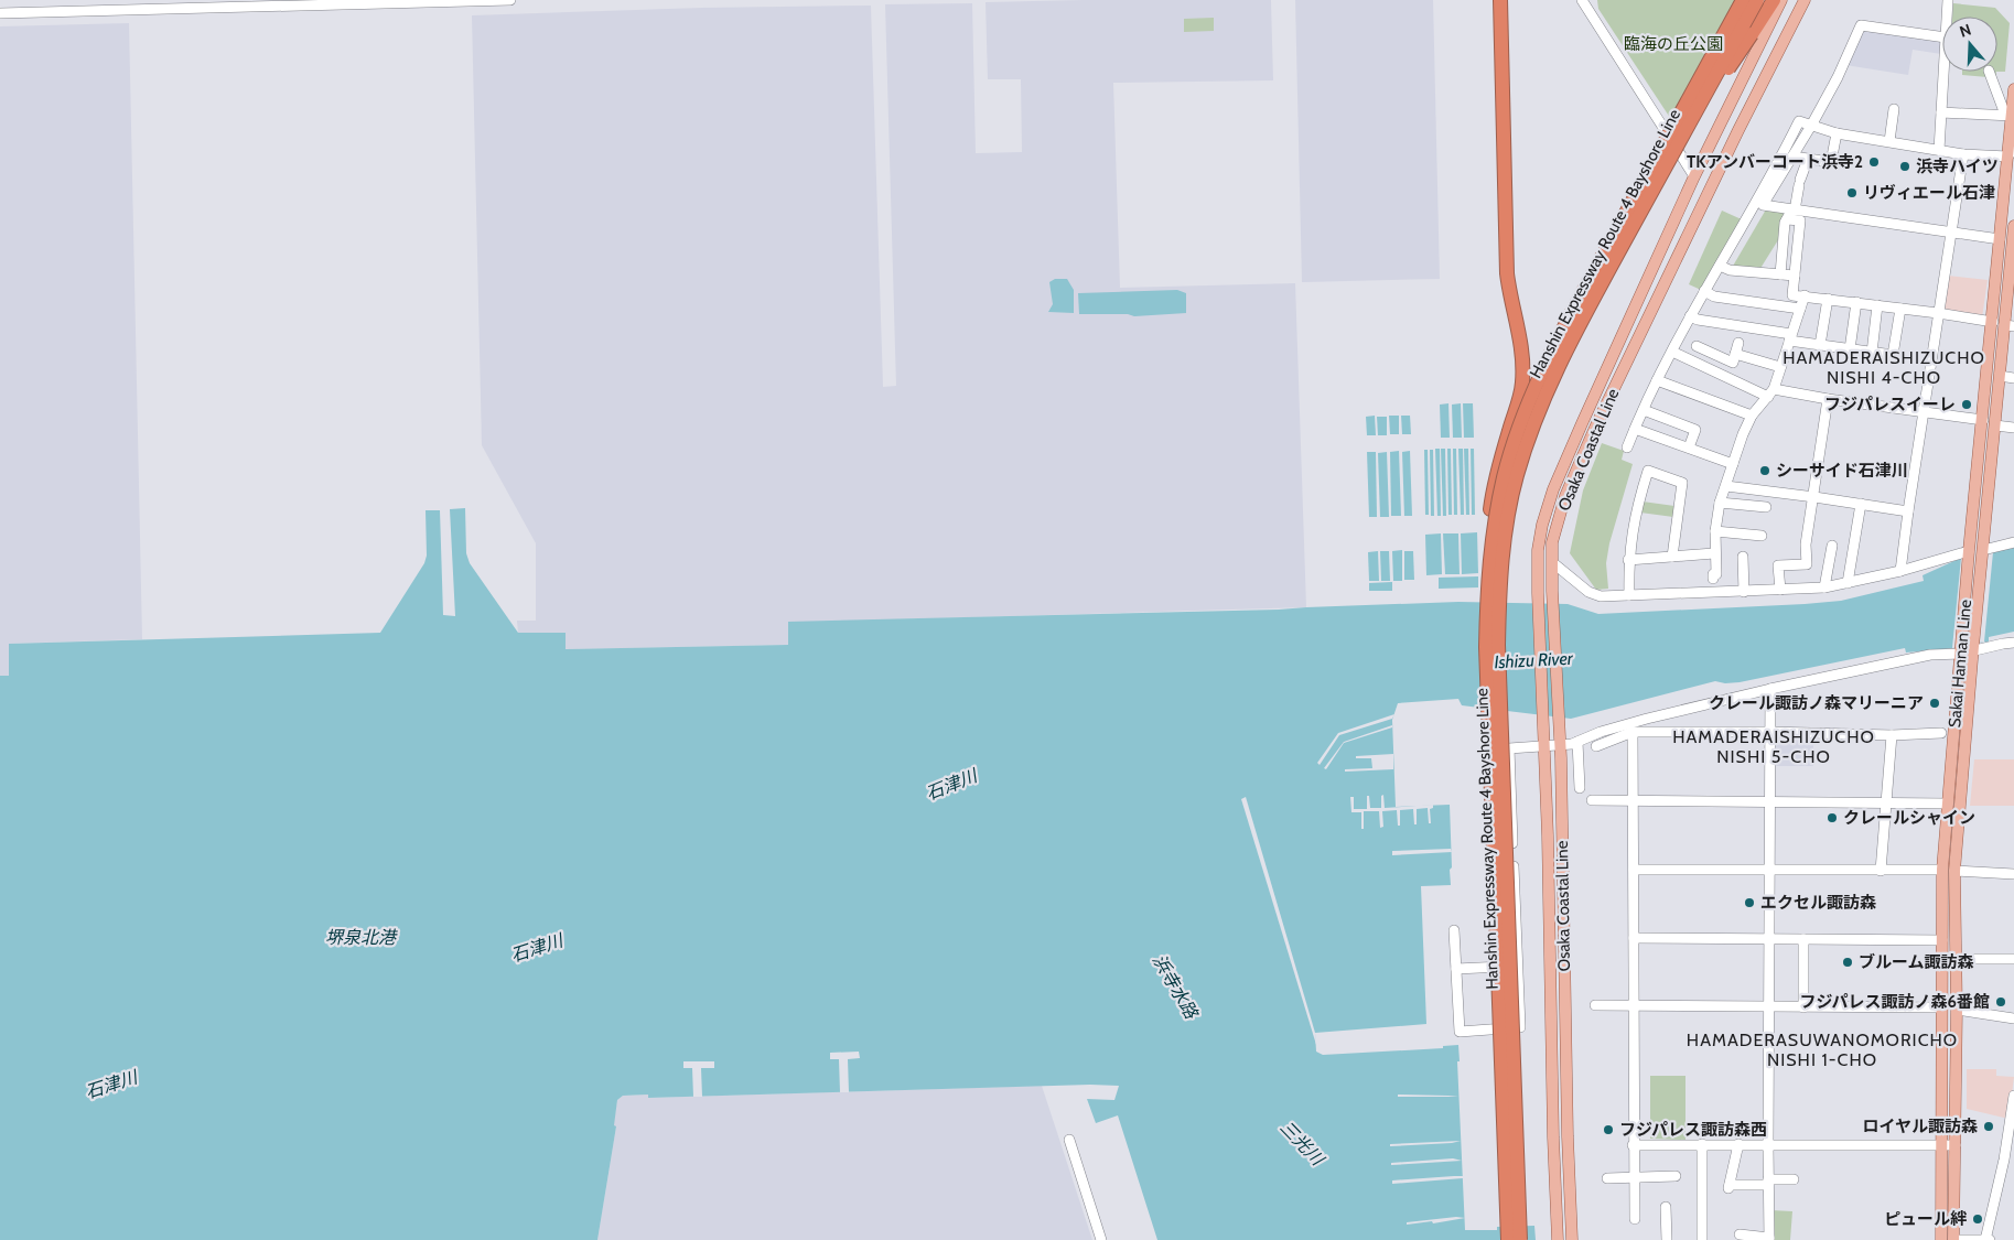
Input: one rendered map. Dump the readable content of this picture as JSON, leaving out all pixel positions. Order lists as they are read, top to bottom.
{
  "streets": {
    "highway": ["Hanshin Expressway Route 4 Bayshore Line"],
    "main road": ["Osaka Coastal Line", "Sakai Hannan Line"]
  },
  "districts": ["HAMADERAISHIZUCHO NISHI 4-CHO", "HAMADERAISHIZUCHO NISHI 5-CHO", "HAMADERASUWANOMORICHO NISHI 1-CHO"],
  "water": [
    "Ishizu River",
    "石津川",
    "堺泉北港",
    "浜寺水路",
    "三光川"
  ],
  "parks": ["臨海の丘公園"],
  "places": [
    "TKアンバーコート浜寺2",
    "浜寺ハイツ",
    "リヴィエール石津",
    "フジパレスイーレ",
    "シーサイド石津川",
    "クレール諏訪ノ森マリーニア",
    "クレールシャイン",
    "エクセル諏訪森",
    "ブルーム諏訪森",
    "フジパレス諏訪ノ森6番館",
    "ロイヤル諏訪森",
    "フジパレス諏訪森西",
    "ピュール絆"
  ],
  "north": "top"
}
